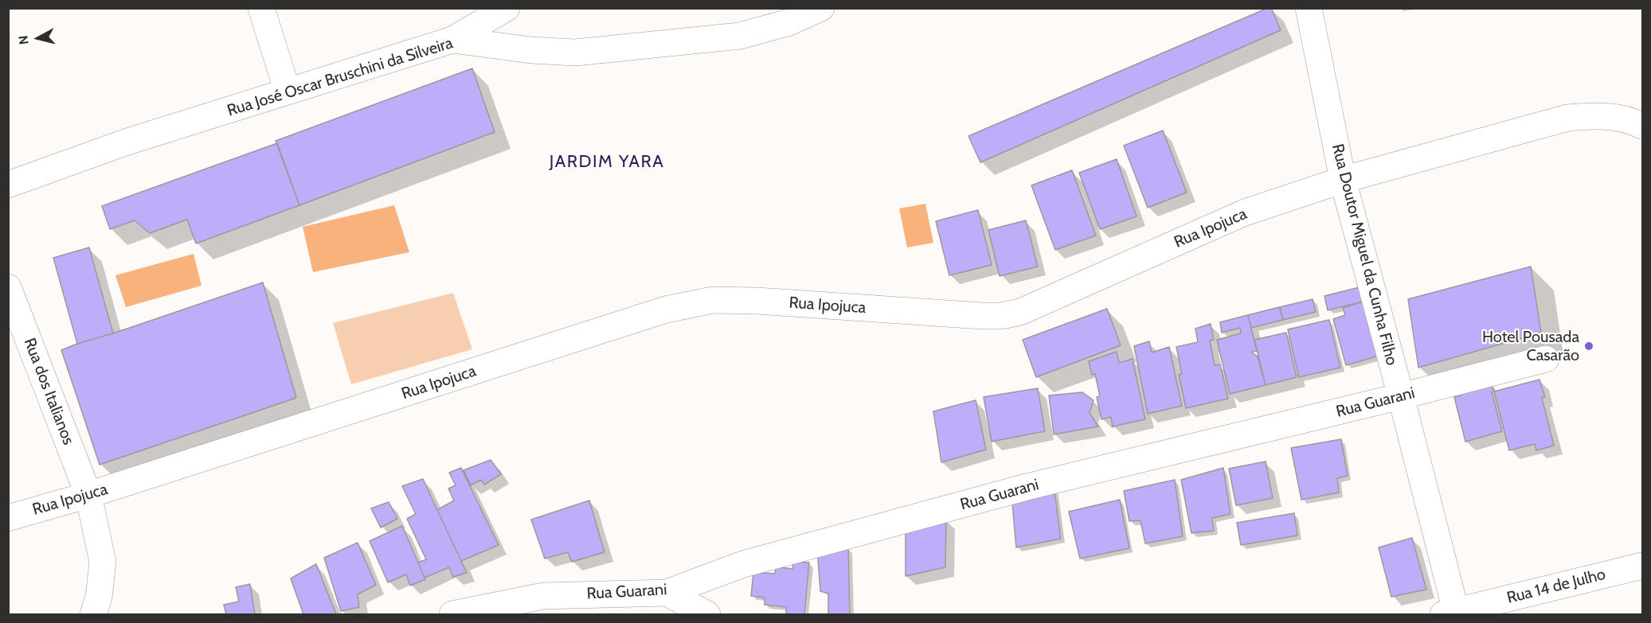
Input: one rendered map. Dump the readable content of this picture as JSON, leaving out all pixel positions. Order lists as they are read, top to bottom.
{
  "streets": {
    "street": [
      "Rua José Oscar Bruschini da Silveira",
      "Rua Ipojuca",
      "Rua Doutor Miguel da Cunha Filho",
      "Rua dos Italianos",
      "Rua Guarani",
      "Rua 14 de Julho"
    ]
  },
  "crossings": [
    ["Rua Ipojuca", "Rua Doutor Miguel da Cunha Filho"],
    ["Rua Ipojuca", "Rua dos Italianos"],
    ["Rua Doutor Miguel da Cunha Filho", "Rua Guarani"],
    ["Rua Doutor Miguel da Cunha Filho", "Rua 14 de Julho"]
  ],
  "districts": ["JARDIM YARA"],
  "places": ["Hotel Pousada Casarão"],
  "north": "left"
}
